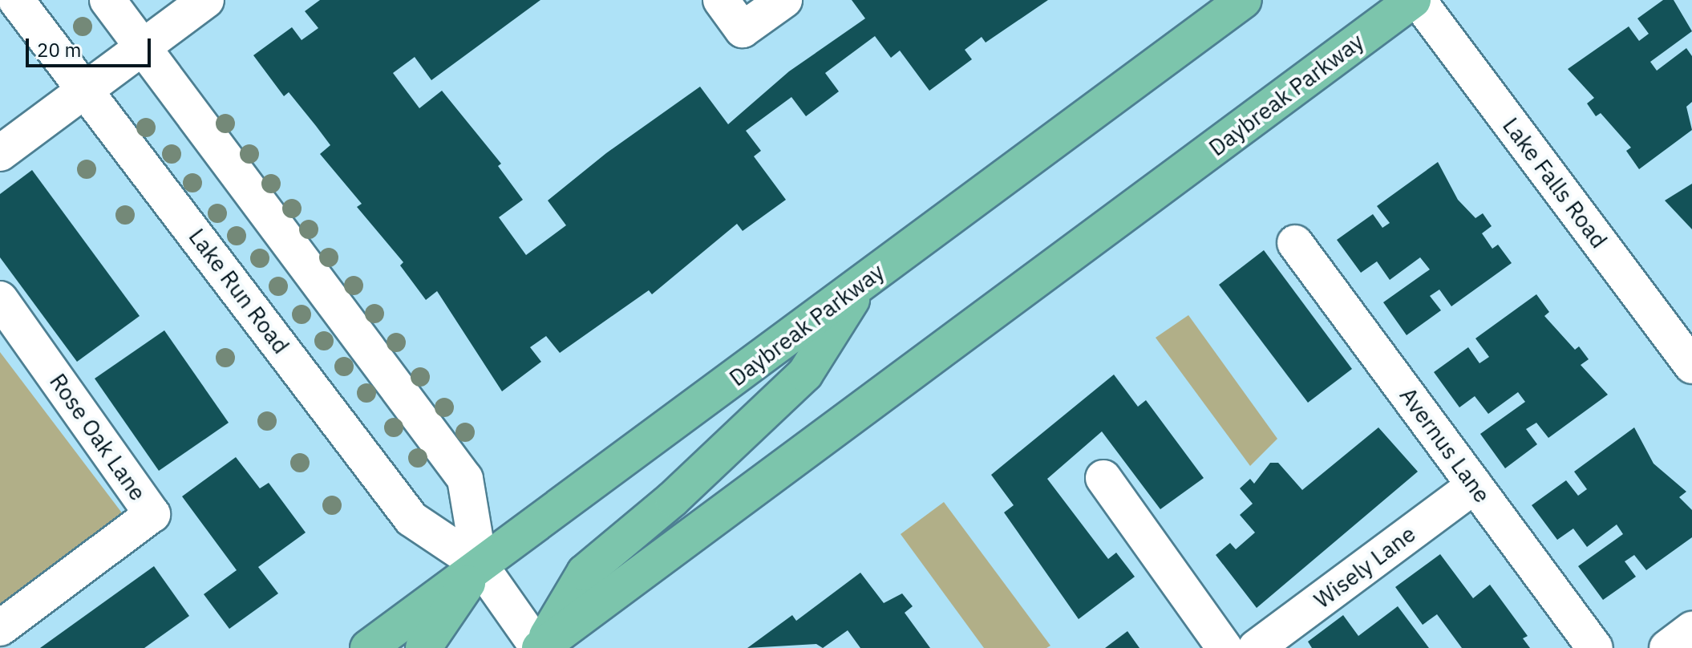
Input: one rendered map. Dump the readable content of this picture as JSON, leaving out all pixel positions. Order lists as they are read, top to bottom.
{
  "streets": {
    "main road": ["Daybreak Parkway"],
    "street": [
      "Lake Falls Road",
      "Lake Run Road",
      "Rose Oak Lane",
      "Avernus Lane",
      "Wisely Lane"
    ]
  },
  "crossings": [
    ["Daybreak Parkway", "Lake Falls Road"],
    ["Daybreak Parkway", "Lake Run Road"],
    ["Avernus Lane", "Wisely Lane"]
  ],
  "scale_bar": "20 m"
}
